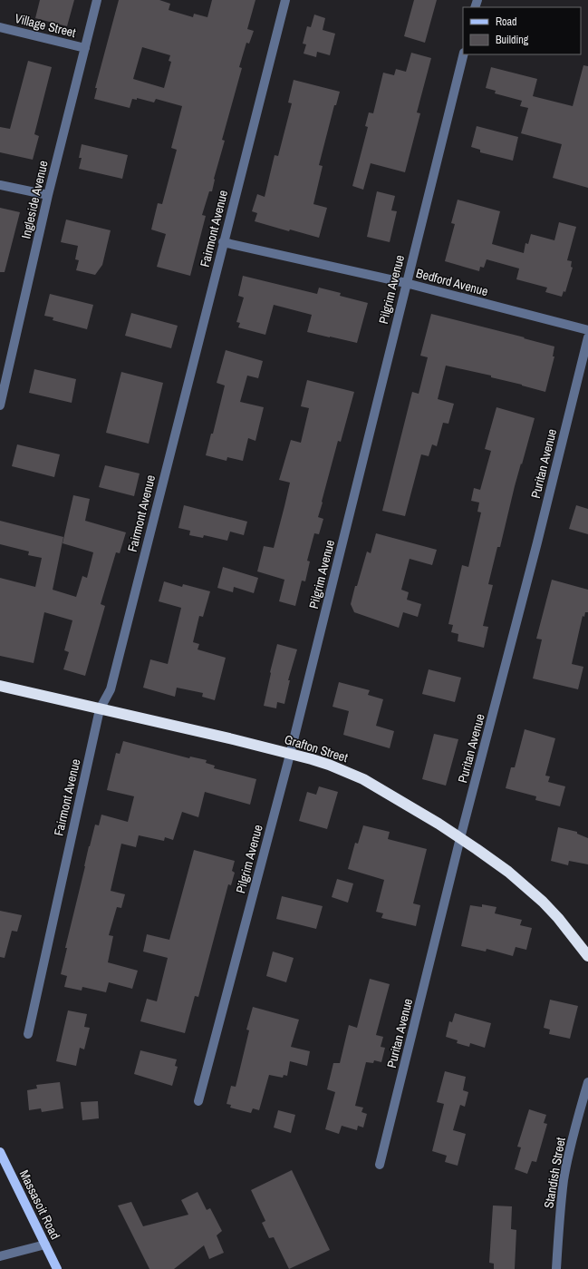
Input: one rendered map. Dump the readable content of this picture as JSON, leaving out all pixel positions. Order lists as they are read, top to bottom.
{
  "streets": {
    "highway": ["Grafton Street"],
    "main road": ["Massasoit Road"],
    "street": [
      "Village Street",
      "Ingleside Avenue",
      "Fairmont Avenue",
      "Bedford Avenue",
      "Pilgrim Avenue",
      "Puritan Avenue",
      "Standish Street"
    ]
  },
  "crossings": [
    ["Village Street", "Ingleside Avenue"],
    ["Fairmont Avenue", "Bedford Avenue"],
    ["Fairmont Avenue", "Grafton Street"],
    ["Bedford Avenue", "Pilgrim Avenue"],
    ["Pilgrim Avenue", "Grafton Street"],
    ["Puritan Avenue", "Grafton Street"]
  ],
  "legend": ["Road", "Building"]
}
